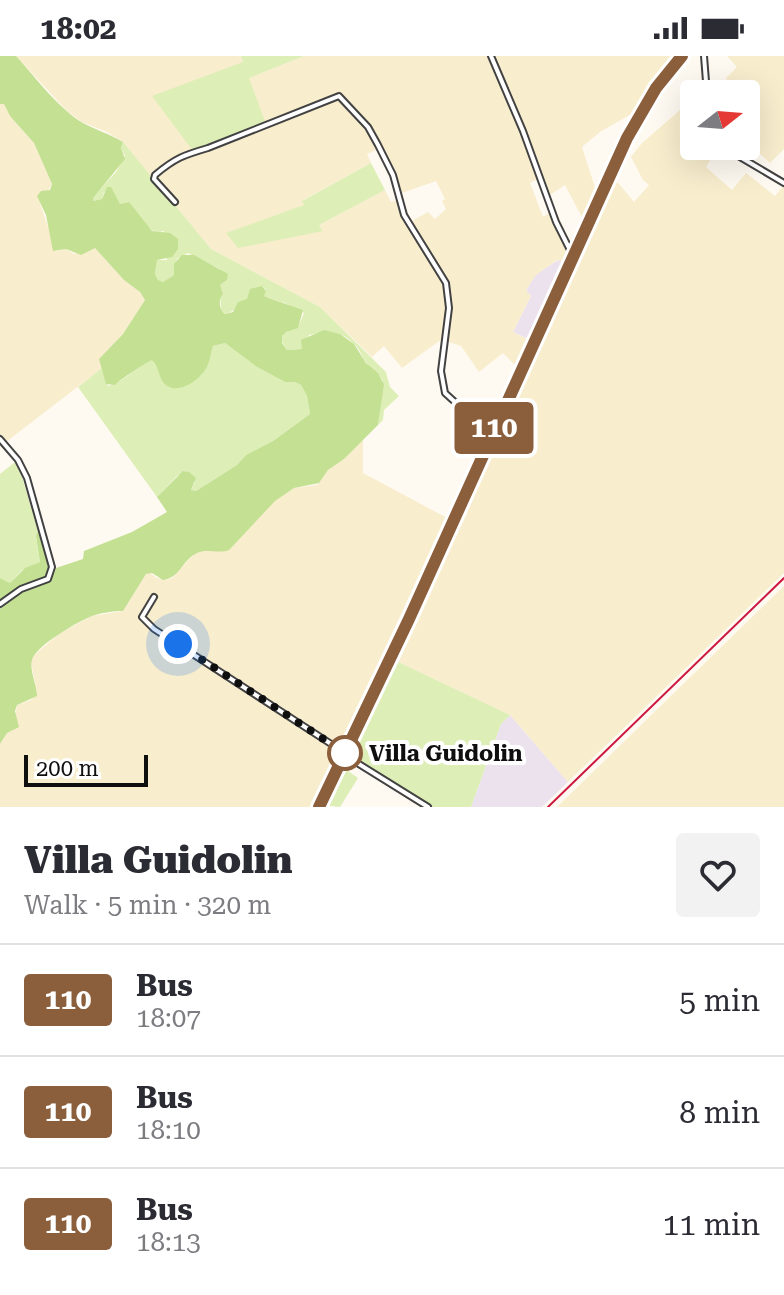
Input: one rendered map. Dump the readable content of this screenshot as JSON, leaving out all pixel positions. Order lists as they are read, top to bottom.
{
  "places": ["Villa Guidolin"],
  "lines": ["bus line 110"],
  "scale_bar": "200 m",
  "north": "right",
  "page": {
    "status": "18:02",
    "on_map": "110",
    "scale": "200 m",
    "heading": ["Villa Guidolin", "Walk · 5 min · 320 m"],
    "list": [
      {
        "mark": "110",
        "name": "Bus",
        "note": "18:07",
        "value": "5 min"
      },
      {
        "mark": "110",
        "name": "Bus",
        "note": "18:10",
        "value": "8 min"
      },
      {
        "mark": "110",
        "name": "Bus",
        "note": "18:13",
        "value": "11 min"
      }
    ]
  }
}
